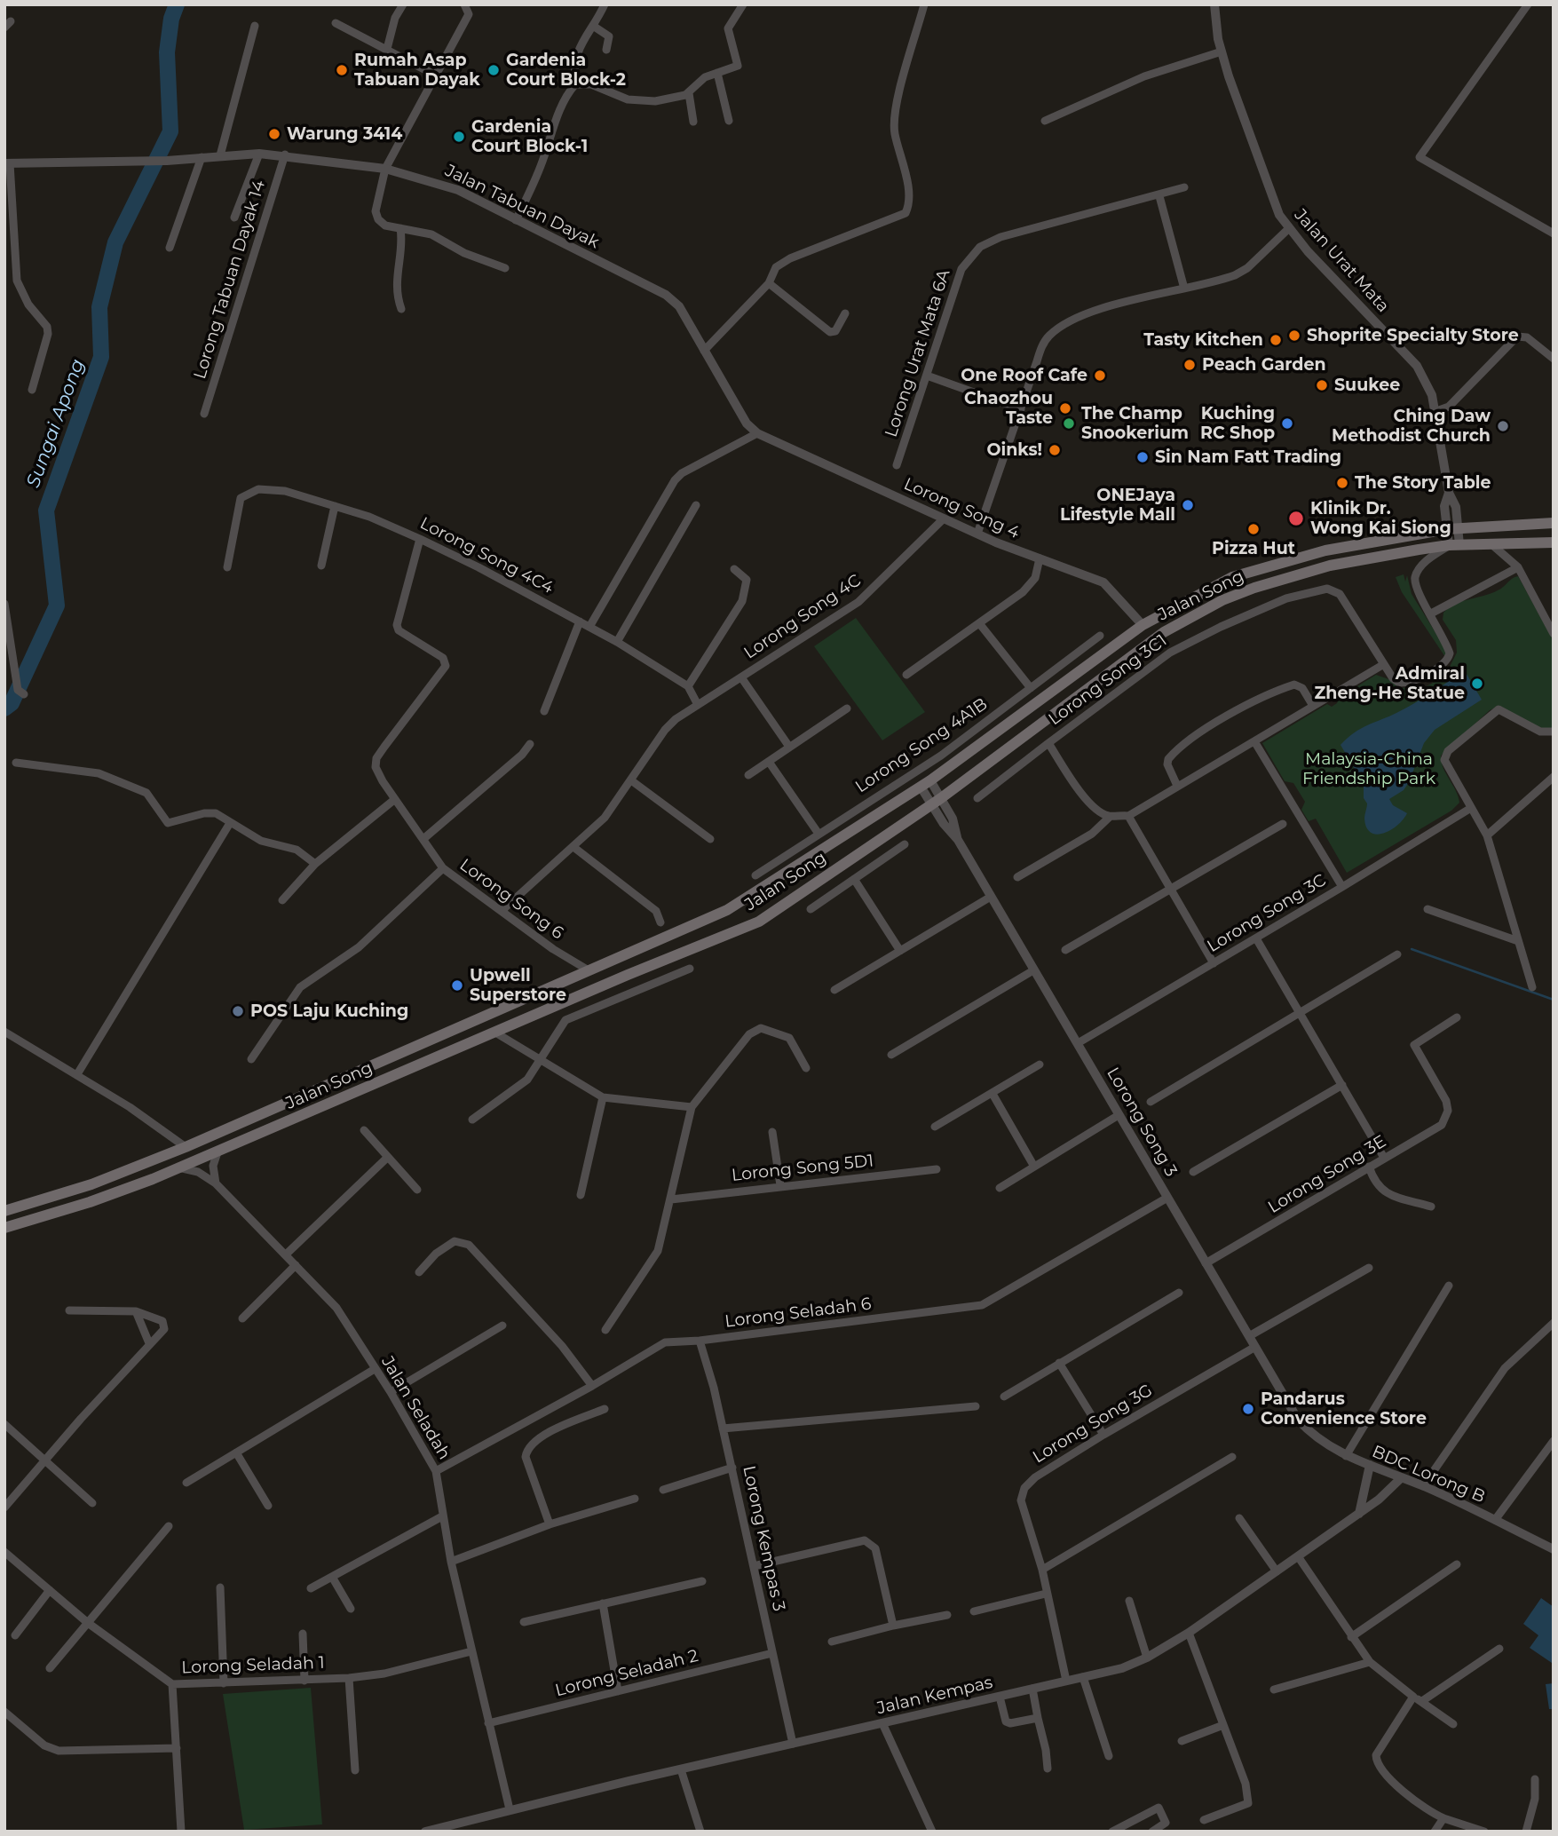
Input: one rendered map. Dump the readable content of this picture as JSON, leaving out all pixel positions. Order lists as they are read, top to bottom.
{
  "streets": {
    "main road": ["Jalan Song"],
    "street": [
      "Jalan Tabuan Dayak",
      "Jalan Urat Mata",
      "Lorong Tabuan Dayak 14",
      "Lorong Urat Mata 6A",
      "Lorong Song 4",
      "Lorong Song 4C4",
      "Lorong Song 4C",
      "Lorong Song 3C1",
      "Lorong Song 4A1B",
      "Lorong Song 6",
      "Lorong Song 3C",
      "Lorong Song 3",
      "Lorong Song 5D1",
      "Lorong Song 3E",
      "Lorong Seladah 6",
      "Jalan Seladah",
      "Lorong Song 3G",
      "BDC Lorong B",
      "Lorong Kempas 3",
      "Lorong Seladah 1",
      "Lorong Seladah 2",
      "Jalan Kempas"
    ]
  },
  "crossings": [
    ["Jalan Tabuan Dayak", "Lorong Tabuan Dayak 14"],
    ["Jalan Tabuan Dayak", "Lorong Song 4"],
    ["Jalan Urat Mata", "Jalan Song"],
    ["Lorong Song 4", "Jalan Song"],
    ["Lorong Song 4", "Lorong Song 4C"],
    ["Lorong Song 4C4", "Lorong Song 6"],
    ["Jalan Song", "Lorong Song 6"],
    ["Jalan Song", "Lorong Song 3"],
    ["Jalan Song", "Jalan Seladah"],
    ["Lorong Song 4C", "Lorong Song 6"],
    ["Lorong Song 3C", "Lorong Song 3"],
    ["Lorong Song 3", "Lorong Song 3E"],
    ["Lorong Song 3", "Lorong Seladah 6"],
    ["Lorong Song 3", "Lorong Song 3G"],
    ["Lorong Song 3", "BDC Lorong B"],
    ["Lorong Seladah 6", "Jalan Seladah"],
    ["Lorong Seladah 6", "Lorong Kempas 3"],
    ["Jalan Seladah", "Lorong Seladah 1"],
    ["Jalan Seladah", "Lorong Seladah 2"],
    ["Jalan Seladah", "Jalan Kempas"],
    ["Lorong Song 3G", "Jalan Kempas"],
    ["BDC Lorong B", "Jalan Kempas"],
    ["Lorong Kempas 3", "Lorong Seladah 2"],
    ["Lorong Kempas 3", "Jalan Kempas"]
  ],
  "water": ["Sungai Apong"],
  "parks": ["Malaysia-China Friendship Park"],
  "places": [
    "Rumah Asap Tabuan Dayak",
    "Gardenia Court Block-2",
    "Warung 3414",
    "Gardenia Court Block-1",
    "Shoprite Specialty Store",
    "Tasty Kitchen",
    "Peach Garden",
    "One Roof Cafe",
    "Suukee",
    "Chaozhou Taste",
    "The Champ Snookerium",
    "Kuching RC Shop",
    "Ching Daw Methodist Church",
    "Oinks!",
    "Sin Nam Fatt Trading",
    "The Story Table",
    "ONEJaya Lifestyle Mall",
    "Klinik Dr. Wong Kai Siong",
    "Pizza Hut",
    "Admiral Zheng-He Statue",
    "Upwell Superstore",
    "POS Laju Kuching",
    "Pandarus Convenience Store"
  ]
}
